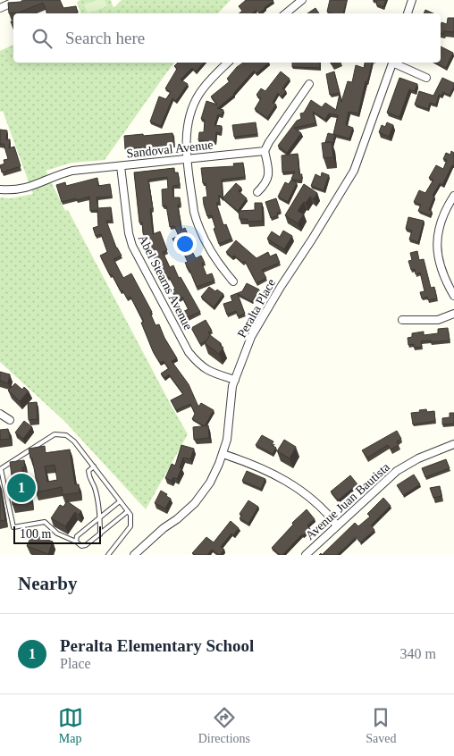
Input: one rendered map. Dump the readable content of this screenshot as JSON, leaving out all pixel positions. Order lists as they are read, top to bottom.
{
  "streets": {
    "street": [
      "Sandoval Avenue",
      "Abel Stearns Avenue",
      "Peralta Place",
      "Avenue Juan Bautista"
    ]
  },
  "crossings": [
    ["Sandoval Avenue", "Abel Stearns Avenue"],
    ["Abel Stearns Avenue", "Peralta Place"]
  ],
  "scale_bar": "100 m",
  "page": {
    "search": "Search here",
    "pins": "1",
    "scale": "100 m",
    "heading": "Nearby",
    "list": [
      {
        "mark": "1",
        "name": "Peralta Elementary School",
        "note": "Place",
        "value": "340 m"
      }
    ],
    "nav": ["Map", "Directions", "Saved"]
  }
}
